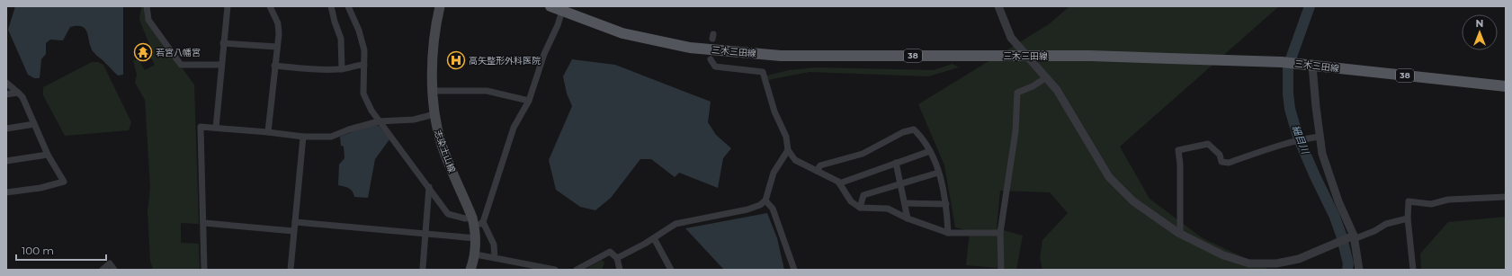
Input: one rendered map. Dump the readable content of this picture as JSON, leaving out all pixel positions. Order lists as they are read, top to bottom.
{
  "streets": {
    "main road": ["三木三田線", "38", "志染土山線"]
  },
  "water": ["細目川"],
  "places": {
    "temple": ["若宮八幡宮"],
    "hospital": ["高矢整形外科医院"]
  },
  "scale_bar": "100 m",
  "north": "top"
}
